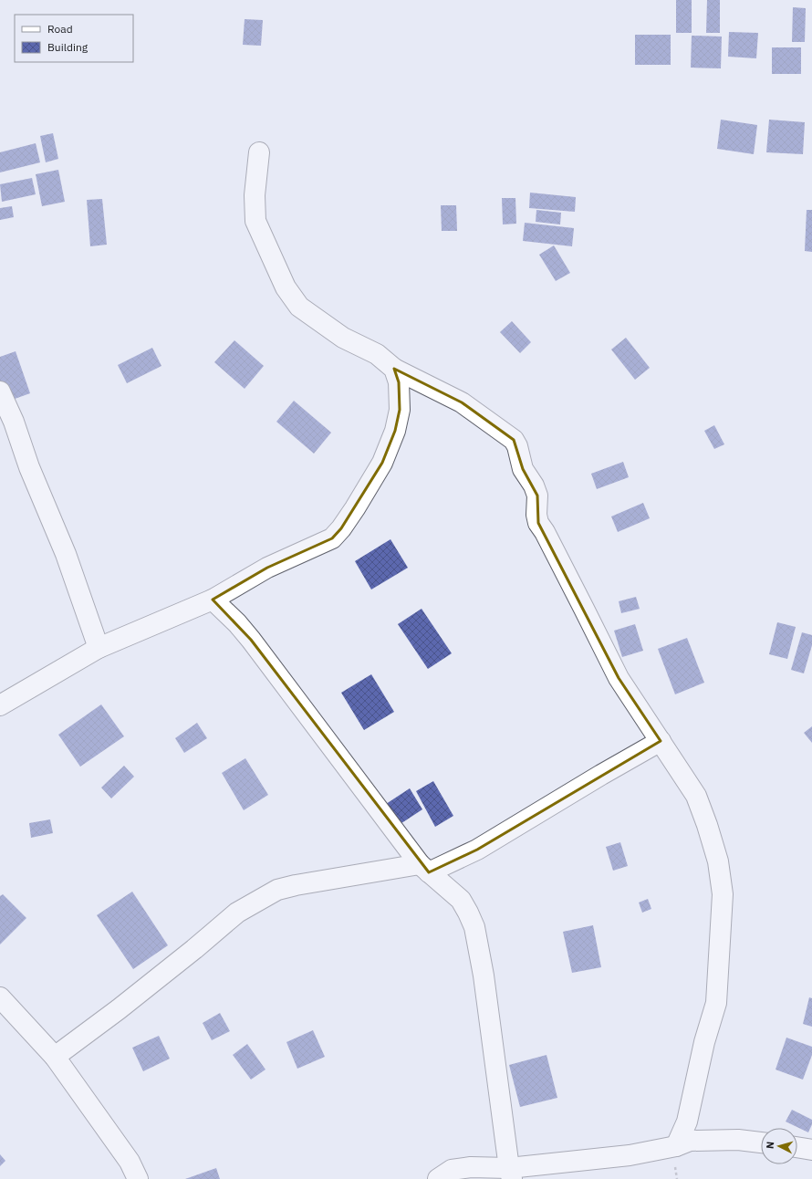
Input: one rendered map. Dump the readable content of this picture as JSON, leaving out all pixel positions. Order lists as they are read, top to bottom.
{
  "legend": ["Road", "Building"],
  "north": "left"
}
